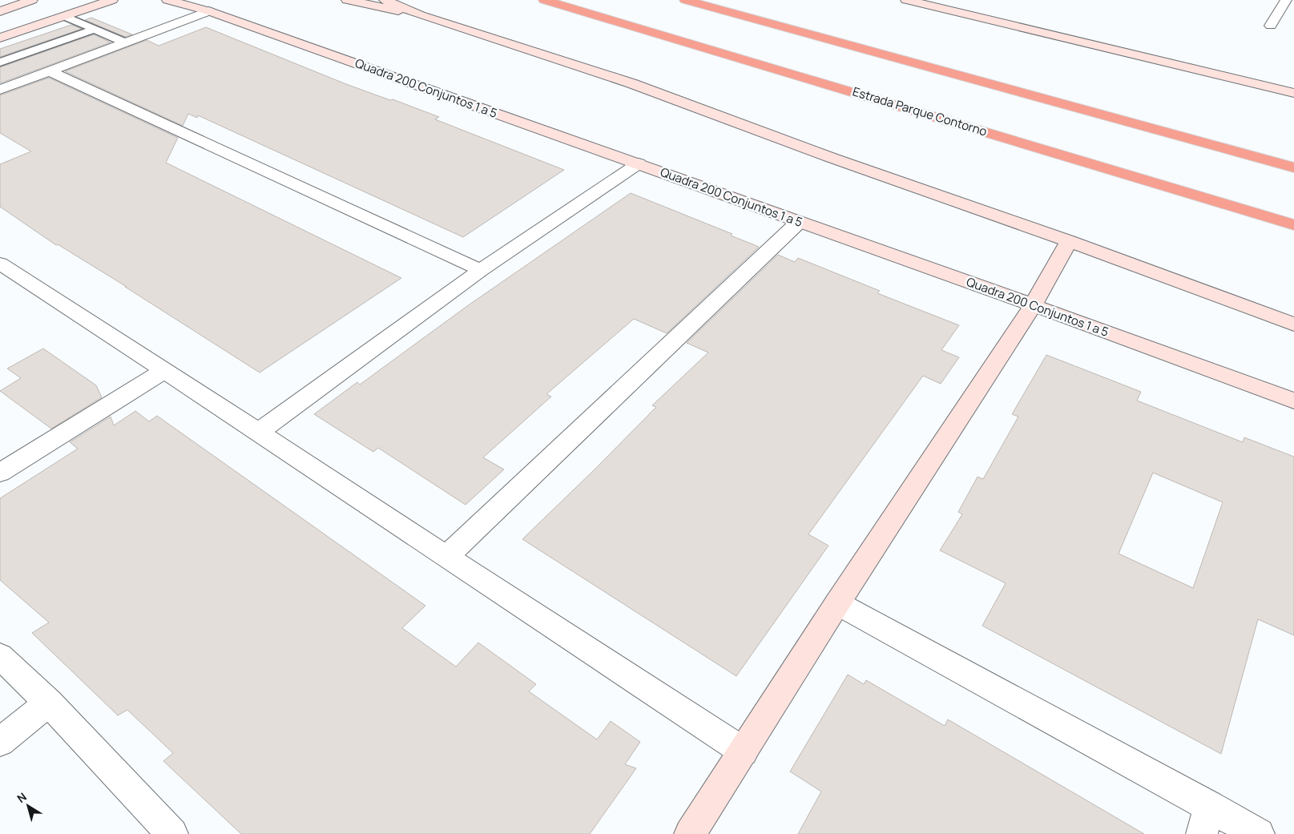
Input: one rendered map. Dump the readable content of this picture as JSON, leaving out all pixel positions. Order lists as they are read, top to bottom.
{
  "streets": {
    "highway": ["Estrada Parque Contorno"],
    "street": ["Quadra 200 Conjuntos 1 a 5"]
  },
  "north": "top left"
}
